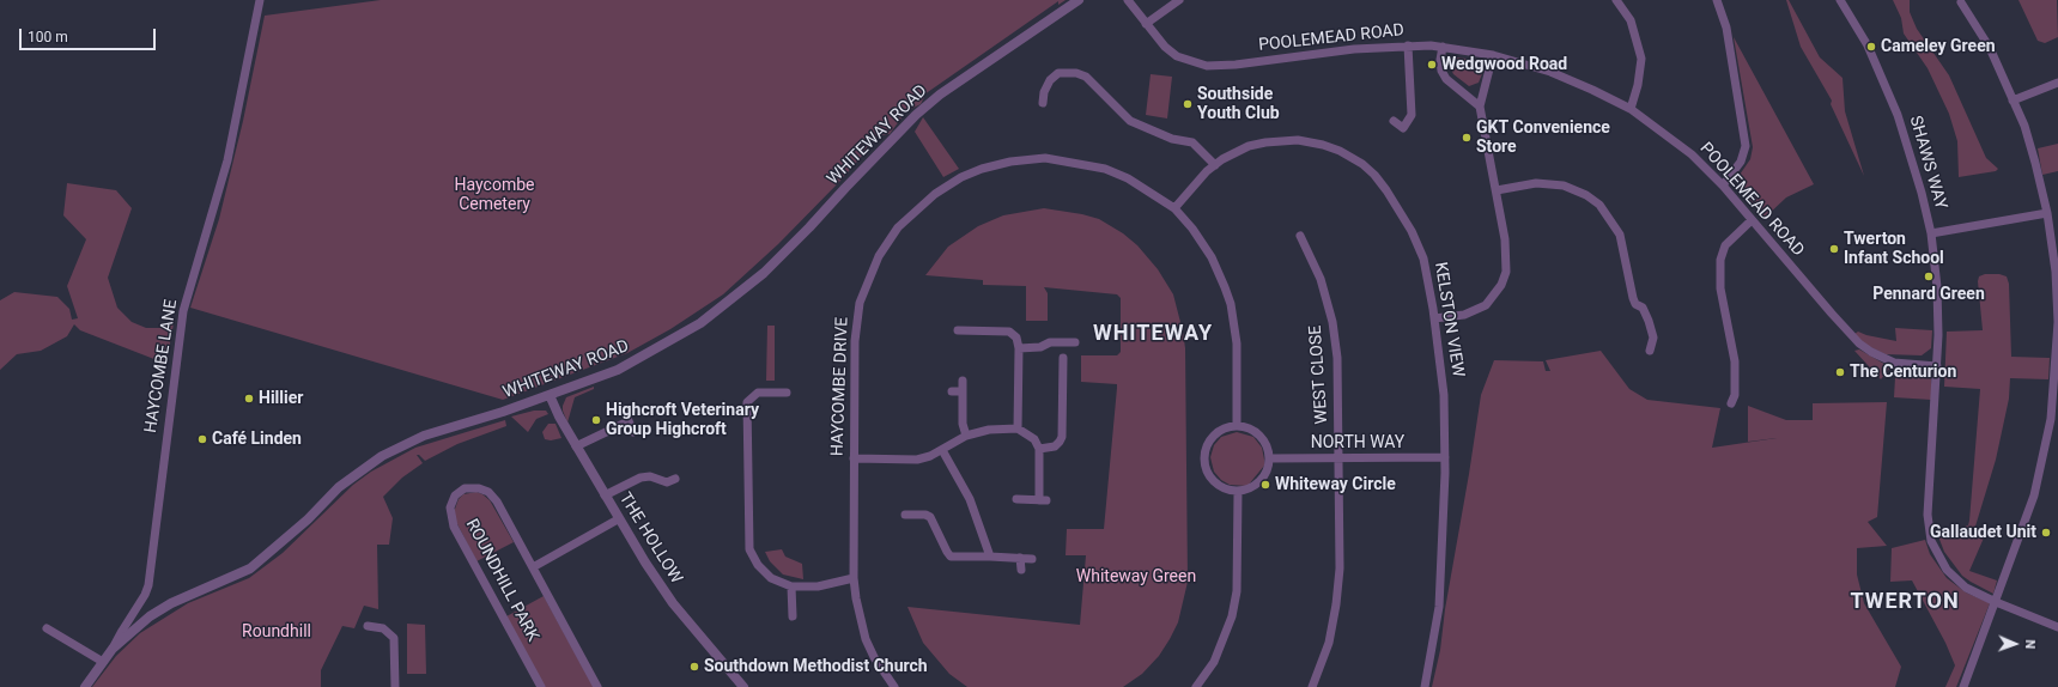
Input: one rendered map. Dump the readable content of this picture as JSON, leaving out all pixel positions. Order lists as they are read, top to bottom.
{
  "streets": {
    "street": [
      "POOLEMEAD ROAD",
      "WHITEWAY ROAD",
      "SHAWS WAY",
      "KELSTON VIEW",
      "HAYCOMBE LANE",
      "WEST CLOSE",
      "HAYCOMBE DRIVE",
      "NORTH WAY",
      "THE HOLLOW",
      "ROUNDHILL PARK"
    ]
  },
  "crossings": [
    ["POOLEMEAD ROAD", "SHAWS WAY"],
    ["WHITEWAY ROAD", "HAYCOMBE LANE"],
    ["WHITEWAY ROAD", "THE HOLLOW"],
    ["KELSTON VIEW", "HAYCOMBE DRIVE"],
    ["KELSTON VIEW", "NORTH WAY"],
    ["WEST CLOSE", "NORTH WAY"],
    ["HAYCOMBE DRIVE", "NORTH WAY"],
    ["THE HOLLOW", "ROUNDHILL PARK"]
  ],
  "districts": ["WHITEWAY", "TWERTON"],
  "parks": ["Haycombe Cemetery", "Whiteway Green", "Roundhill"],
  "places": [
    "Cameley Green",
    "Wedgwood Road",
    "Southside Youth Club",
    "GKT Convenience Store",
    "Twerton Infant School",
    "Pennard Green",
    "The Centurion",
    "Hillier",
    "Highcroft Veterinary Group Highcroft",
    "Café Linden",
    "Whiteway Circle",
    "Gallaudet Unit",
    "Southdown Methodist Church"
  ],
  "scale_bar": "100 m",
  "north": "right"
}
